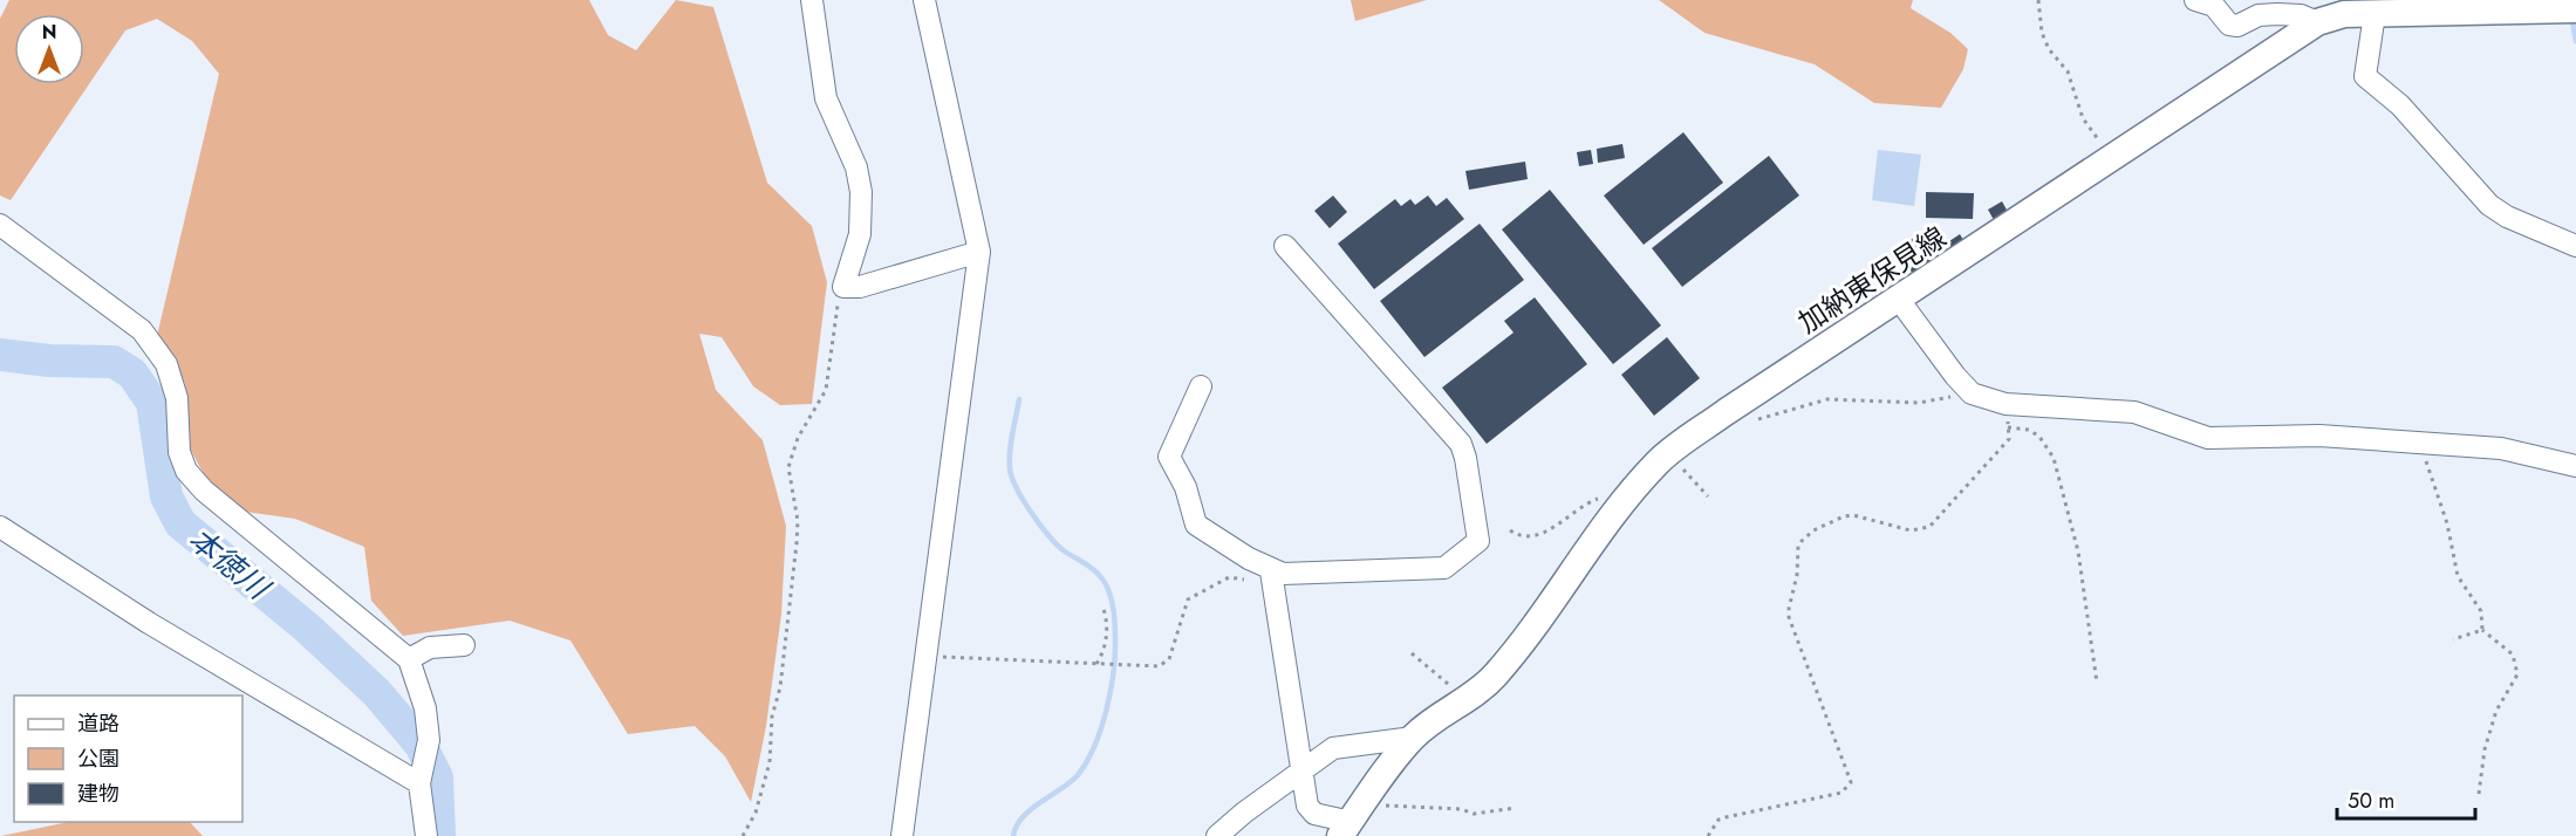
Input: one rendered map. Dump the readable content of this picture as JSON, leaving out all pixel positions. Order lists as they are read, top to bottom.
{
  "streets": {
    "main road": ["加納東保見線"]
  },
  "water": ["本徳川"],
  "legend": ["道路", "公園", "建物"],
  "scale_bar": "50 m",
  "north": "top"
}
